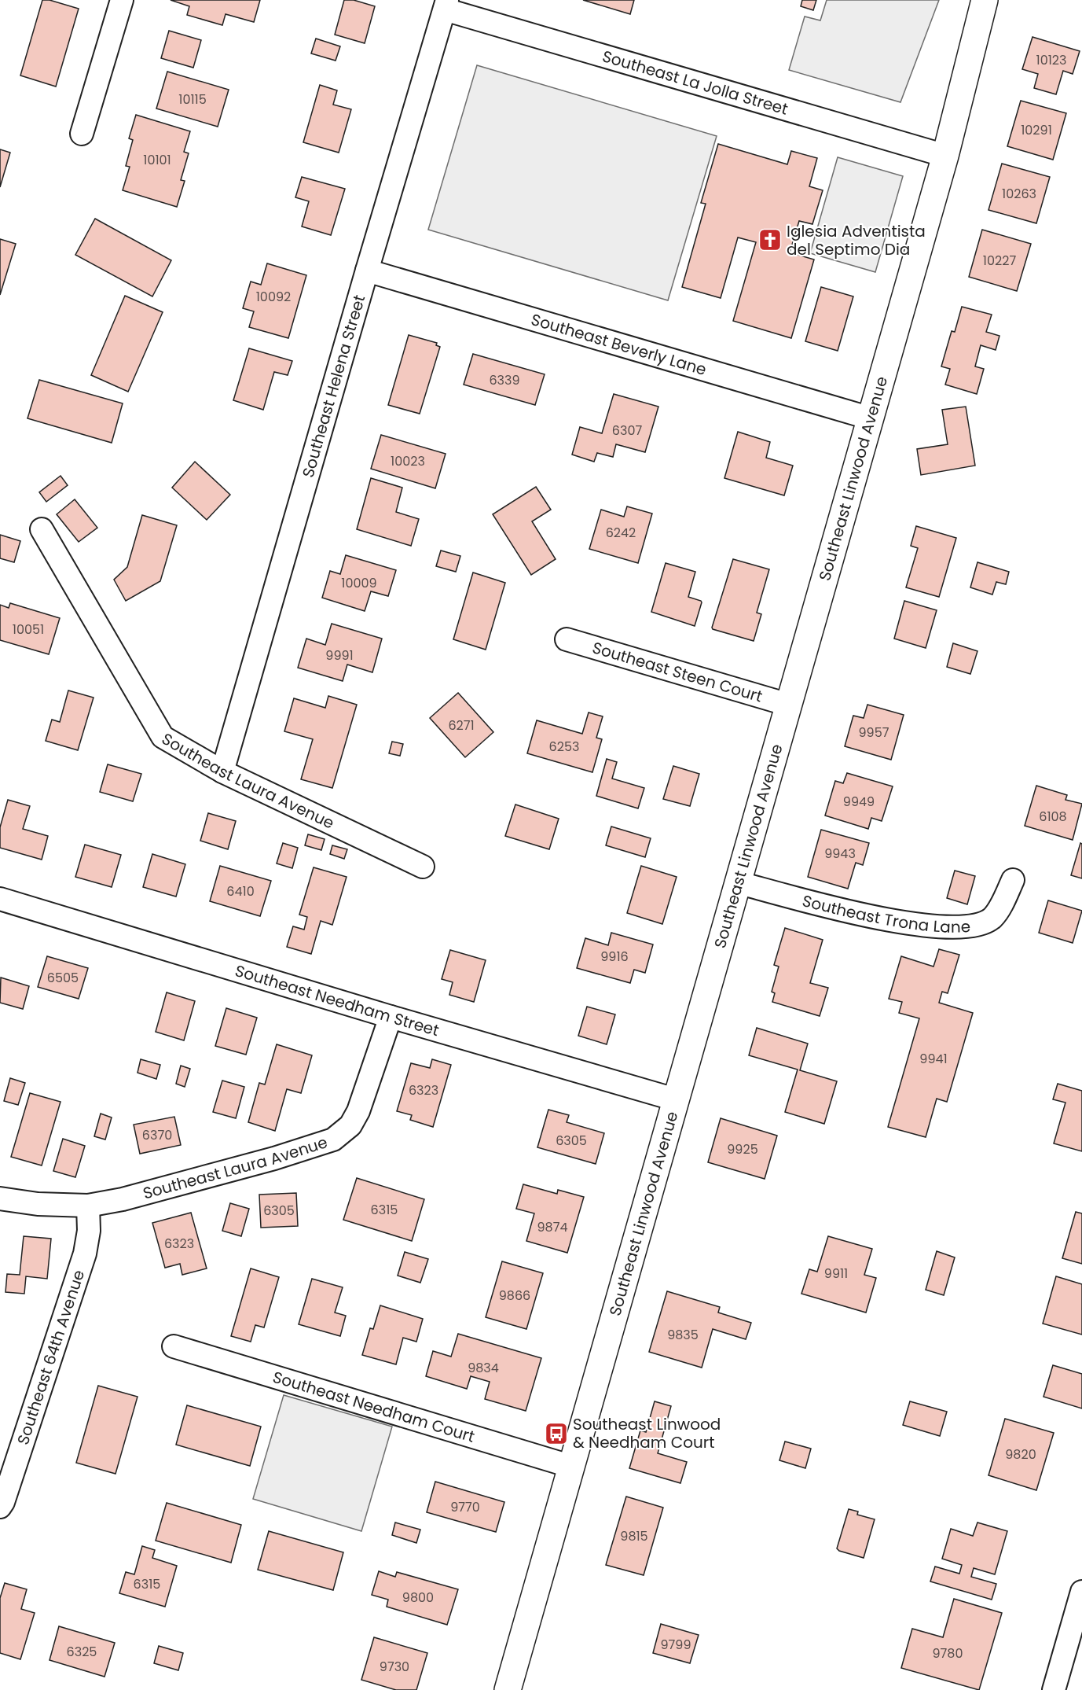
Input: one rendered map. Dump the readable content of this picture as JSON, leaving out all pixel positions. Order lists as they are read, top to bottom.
{
  "streets": {
    "main road": ["Southeast Linwood Avenue"],
    "street": [
      "Southeast La Jolla Street",
      "Southeast Beverly Lane",
      "Southeast Helena Street",
      "Southeast Steen Court",
      "Southeast Laura Avenue",
      "Southeast Trona Lane",
      "Southeast Needham Street",
      "Southeast 64th Avenue",
      "Southeast Needham Court"
    ]
  },
  "crossings": [
    ["Southeast La Jolla Street", "Southeast Helena Street"],
    ["Southeast La Jolla Street", "Southeast Linwood Avenue"],
    ["Southeast Beverly Lane", "Southeast Helena Street"],
    ["Southeast Beverly Lane", "Southeast Linwood Avenue"],
    ["Southeast Helena Street", "Southeast Laura Avenue"],
    ["Southeast Linwood Avenue", "Southeast Steen Court"],
    ["Southeast Linwood Avenue", "Southeast Trona Lane"],
    ["Southeast Linwood Avenue", "Southeast Needham Street"],
    ["Southeast Linwood Avenue", "Southeast Needham Court"],
    ["Southeast Laura Avenue", "Southeast Needham Street"],
    ["Southeast Laura Avenue", "Southeast 64th Avenue"]
  ],
  "places": {
    "church": ["Iglesia Adventista del Septimo Dia"],
    "bus stop": ["Southeast Linwood & Needham Court"]
  },
  "house_numbers": [
    "10123",
    "10115",
    "10291",
    "10101",
    "10263",
    "10227",
    "10092",
    "6339",
    "6307",
    "10023",
    "6242",
    "10009",
    "10051",
    "9991",
    "6271",
    "9957",
    "6253",
    "9949",
    "6108",
    "9943",
    "6410",
    "9916",
    "6505",
    "9941",
    "6323",
    "6370",
    "6305",
    "9925",
    "6315",
    "6305",
    "9874",
    "6323",
    "9911",
    "9866",
    "9835",
    "9834",
    "9820",
    "9770",
    "9815",
    "6315",
    "9800",
    "9799",
    "6325",
    "9780",
    "9730"
  ]
}
